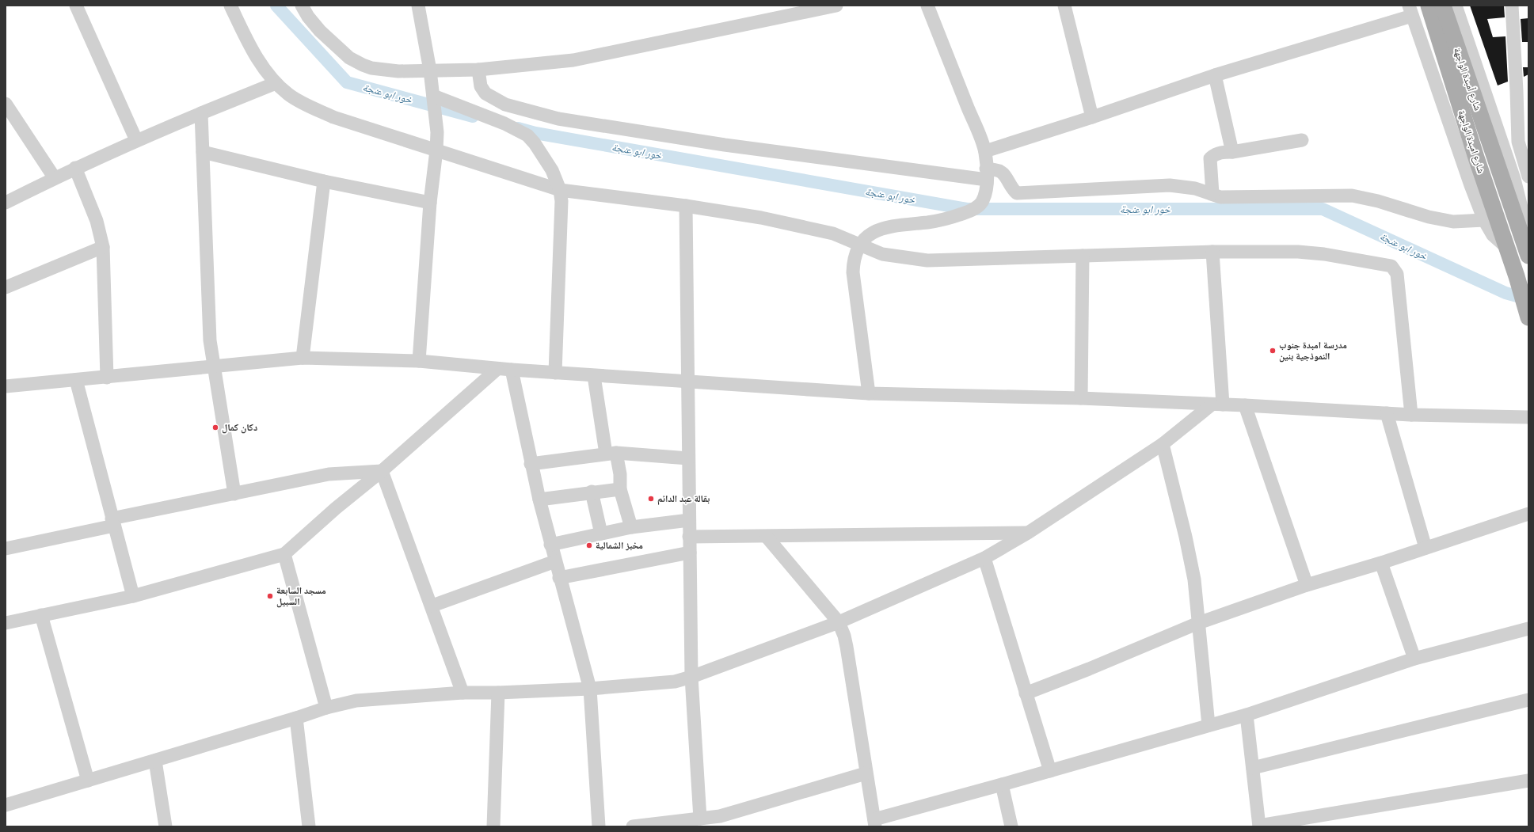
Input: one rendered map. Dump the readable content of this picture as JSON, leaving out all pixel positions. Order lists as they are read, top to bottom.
{
  "streets": {
    "main road": ["شارع أمبدة الواجهة", "شارع امبدة الواجهة"]
  },
  "crossings": [
    ["شارع أمبدة الواجهة", "شارع امبدة الواجهة"]
  ],
  "water": ["خور ابو عنجة"],
  "places": [
    "مدرسة امبدة جنوب النموذجية بنين",
    "دكان كمال",
    "بقالة عبد الدائم",
    "مخبز الشمالية",
    "مسجد السابعة السبيل"
  ]
}
